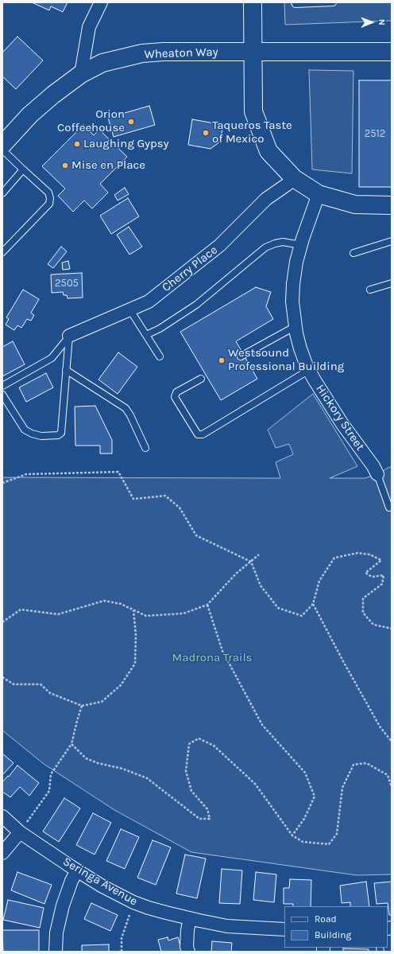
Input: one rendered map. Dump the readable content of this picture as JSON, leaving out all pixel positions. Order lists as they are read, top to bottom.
{
  "streets": {
    "main road": ["Wheaton Way"],
    "street": ["Cherry Place", "Hickory Street", "Seringa Avenue"]
  },
  "parks": ["Madrona Trails"],
  "places": [
    "Orion Coffeehouse",
    "Taqueros Taste of Mexico",
    "Laughing Gypsy",
    "Mise en Place",
    "Westsound Professional Building"
  ],
  "house_numbers": ["2512", "2505"],
  "legend": ["Road", "Building"],
  "north": "right"
}
